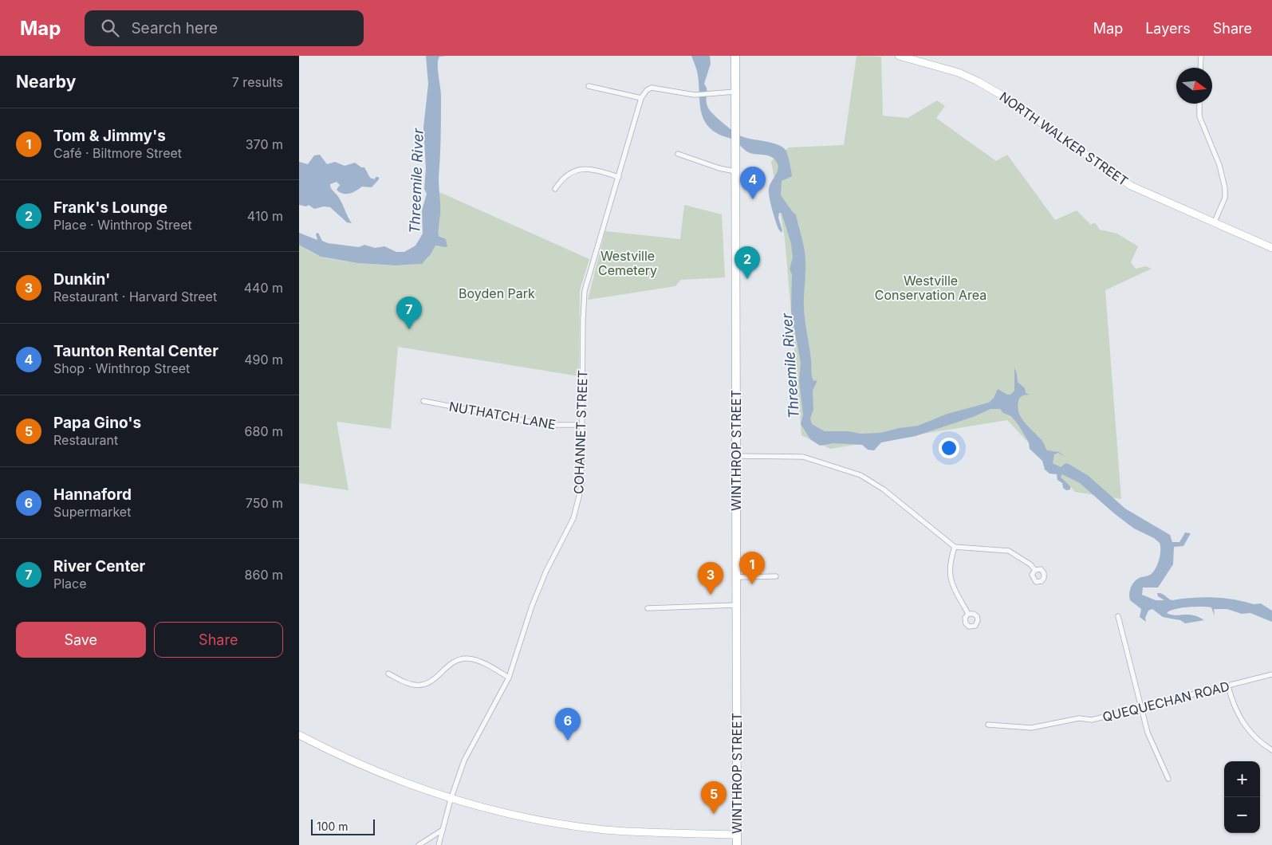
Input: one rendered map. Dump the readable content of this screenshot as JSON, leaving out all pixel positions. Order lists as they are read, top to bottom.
{
  "streets": {
    "highway": ["WINTHROP STREET"],
    "main road": ["NORTH WALKER STREET"],
    "street": ["NUTHATCH LANE", "COHANNET STREET", "QUEQUECHAN ROAD"]
  },
  "crossings": [
    ["NUTHATCH LANE", "COHANNET STREET"]
  ],
  "water": ["Threemile River"],
  "parks": ["Westville Cemetery", "Westville Conservation Area", "Boyden Park"],
  "scale_bar": "100 m",
  "north": "right",
  "page": {
    "header": "Map",
    "search": "Search here",
    "nav": ["Map", "Layers", "Share"],
    "heading": ["Nearby", "7 results"],
    "list": [
      {
        "mark": "1",
        "name": "Tom & Jimmy's",
        "note": "Café · Biltmore Street",
        "value": "370 m"
      },
      {
        "mark": "2",
        "name": "Frank's Lounge",
        "note": "Place · Winthrop Street",
        "value": "410 m"
      },
      {
        "mark": "3",
        "name": "Dunkin'",
        "note": "Restaurant · Harvard Street",
        "value": "440 m"
      },
      {
        "mark": "4",
        "name": "Taunton Rental Center",
        "note": "Shop · Winthrop Street",
        "value": "490 m"
      },
      {
        "mark": "5",
        "name": "Papa Gino's",
        "note": "Restaurant",
        "value": "680 m"
      },
      {
        "mark": "6",
        "name": "Hannaford",
        "note": "Supermarket",
        "value": "750 m"
      },
      {
        "mark": "7",
        "name": "River Center",
        "note": "Place",
        "value": "860 m"
      }
    ],
    "pins": [
      "4",
      "2",
      "7",
      "1",
      "3",
      "6",
      "5"
    ],
    "buttons": ["Save", "Share"],
    "map_buttons": ["+", "−"],
    "scale": "100 m"
  }
}
